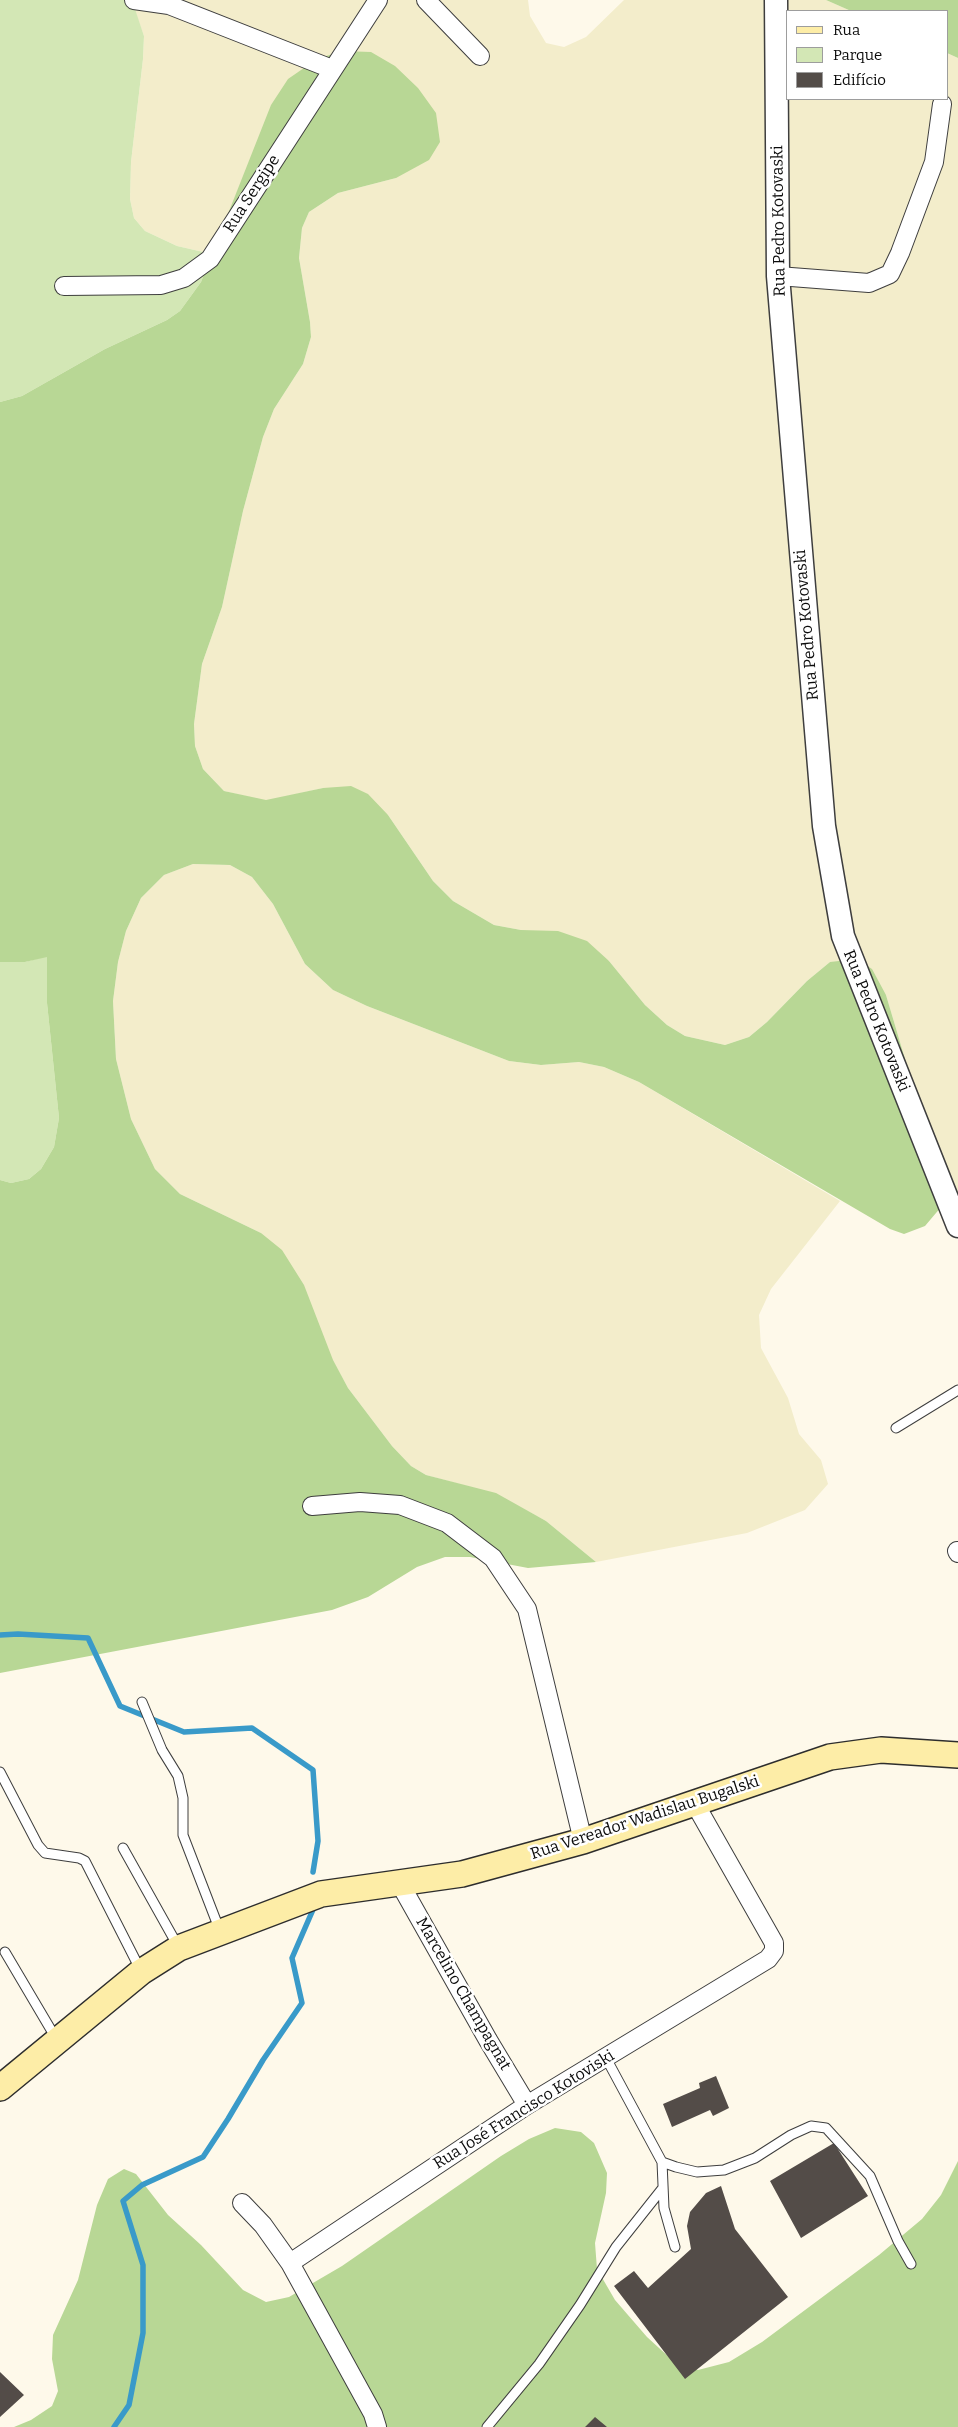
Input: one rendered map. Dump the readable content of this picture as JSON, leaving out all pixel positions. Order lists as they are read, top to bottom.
{
  "streets": {
    "main road": ["Rua Vereador Wadislau Bugalski"],
    "street": [
      "Rua Sergipe",
      "Rua Pedro Kotovaski",
      "Marcelino Champagnat",
      "Rua José Francisco Kotoviski"
    ]
  },
  "crossings": [
    ["Rua Vereador Wadislau Bugalski", "Marcelino Champagnat"],
    ["Rua Vereador Wadislau Bugalski", "Rua José Francisco Kotoviski"],
    ["Marcelino Champagnat", "Rua José Francisco Kotoviski"]
  ],
  "legend": ["Rua", "Parque", "Edifício"]
}
